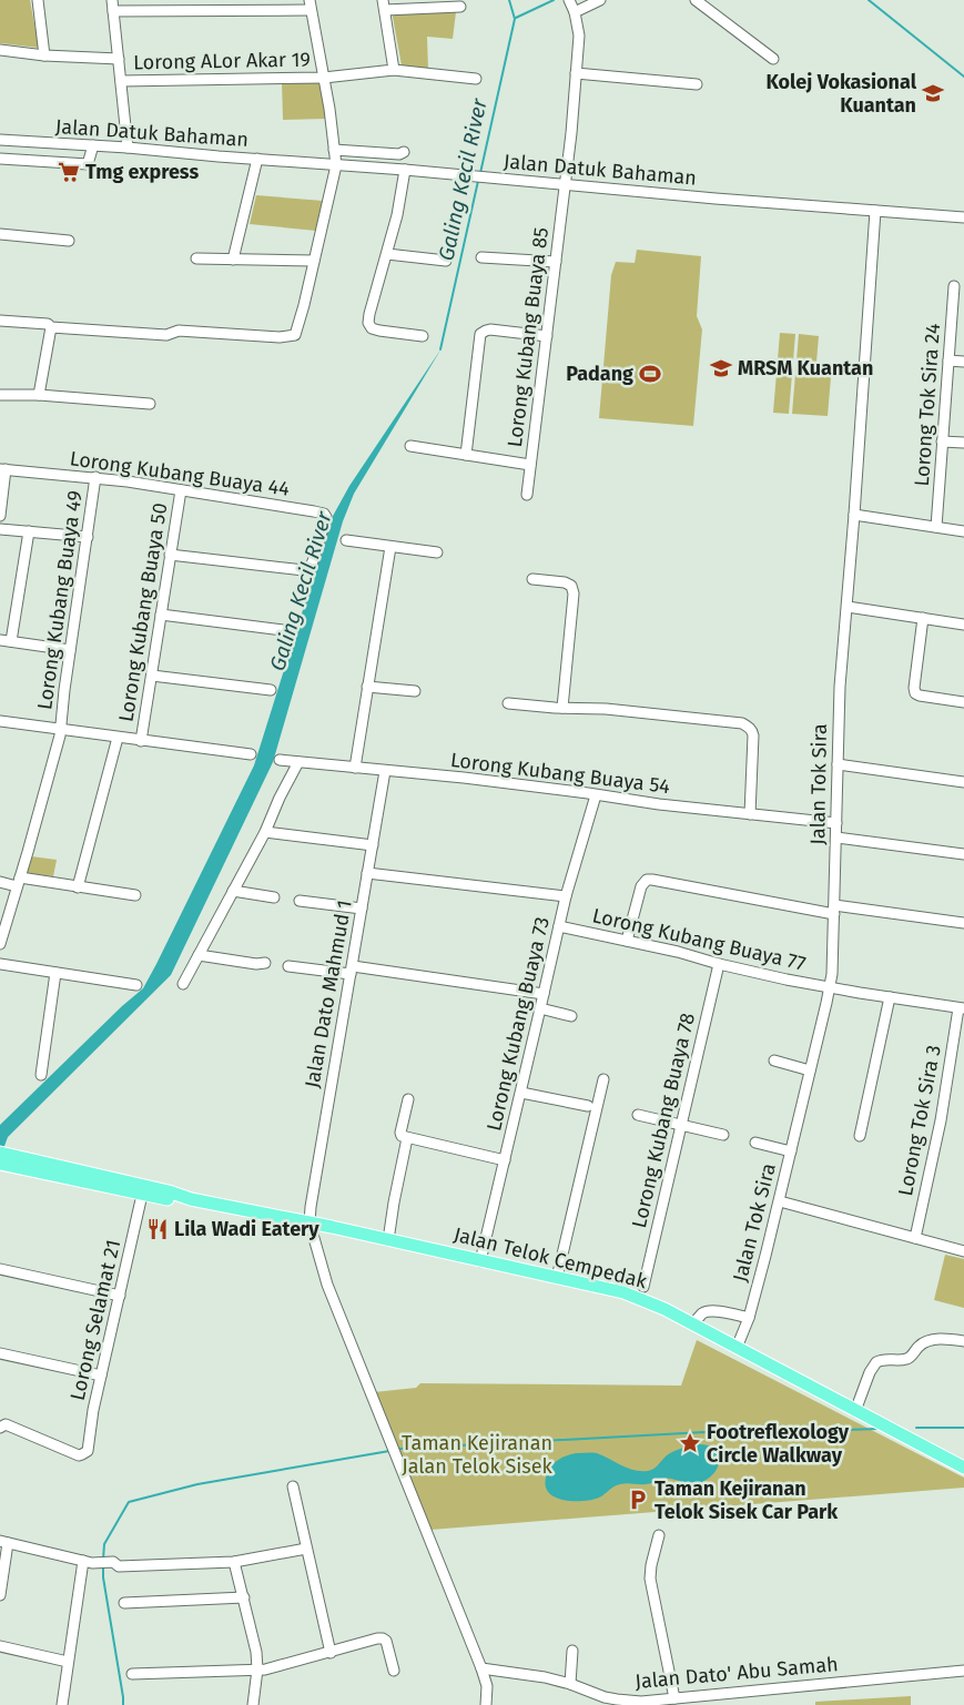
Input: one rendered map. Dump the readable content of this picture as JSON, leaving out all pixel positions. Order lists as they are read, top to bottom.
{
  "streets": {
    "main road": ["Jalan Telok Cempedak"],
    "street": [
      "Lorong ALor Akar 19",
      "Jalan Datuk Bahaman",
      "Lorong Kubang Buaya 85",
      "Lorong Tok Sira 24",
      "Lorong Kubang Buaya 44",
      "Lorong Kubang Buaya 49",
      "Lorong Kubang Buaya 50",
      "Lorong Kubang Buaya 54",
      "Jalan Tok Sira",
      "Lorong Kubang Buaya 77",
      "Jalan Dato Mahmud 1",
      "Lorong Kubang Buaya 73",
      "Lorong Kubang Buaya 78",
      "Lorong Tok Sira 3",
      "Lorong Selamat 21",
      "Jalan Dato' Abu Samah"
    ]
  },
  "crossings": [
    ["Jalan Datuk Bahaman", "Lorong Kubang Buaya 85"],
    ["Jalan Datuk Bahaman", "Jalan Tok Sira"],
    ["Lorong Kubang Buaya 44", "Lorong Kubang Buaya 49"],
    ["Lorong Kubang Buaya 44", "Lorong Kubang Buaya 50"],
    ["Lorong Kubang Buaya 54", "Jalan Tok Sira"],
    ["Lorong Kubang Buaya 54", "Jalan Dato Mahmud 1"],
    ["Lorong Kubang Buaya 54", "Lorong Kubang Buaya 73"],
    ["Jalan Tok Sira", "Lorong Kubang Buaya 77"],
    ["Jalan Tok Sira", "Jalan Telok Cempedak"],
    ["Lorong Kubang Buaya 77", "Lorong Kubang Buaya 73"],
    ["Lorong Kubang Buaya 77", "Lorong Kubang Buaya 78"],
    ["Lorong Kubang Buaya 77", "Lorong Tok Sira 3"],
    ["Jalan Dato Mahmud 1", "Jalan Telok Cempedak"],
    ["Lorong Kubang Buaya 73", "Jalan Telok Cempedak"],
    ["Jalan Telok Cempedak", "Lorong Selamat 21"]
  ],
  "water": ["Galing Kecil River"],
  "parks": ["Taman Kejiranan Jalan Telok Sisek"],
  "places": {
    "school or university": ["Kolej Vokasional Kuantan", "MRSM Kuantan"],
    "supermarket": ["Tmg express"],
    "sports": ["Padang"],
    "restaurant": ["Lila Wadi Eatery"],
    "place": ["Footreflexology Circle Walkway"],
    "parking": ["Taman Kejiranan Telok Sisek Car Park"]
  }
}
